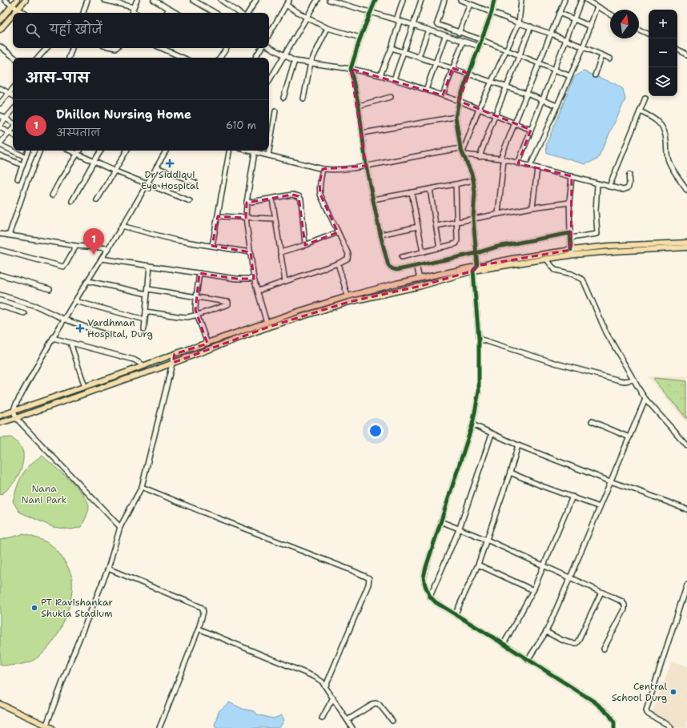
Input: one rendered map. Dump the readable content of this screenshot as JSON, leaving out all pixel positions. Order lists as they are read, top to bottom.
{
  "parks": ["Nana Nani Park"],
  "places": {
    "health": ["Dr Siddiqui Eye Hospital", "Vardhman Hospital, Durg"],
    "other": ["PT Ravishankar Shukla Stadium", "Central School Durg"]
  },
  "north": "top",
  "page": {
    "map_buttons": ["+", "−"],
    "search": "यहाँ खोजें",
    "heading": "आस-पास",
    "list": [
      {
        "mark": "1",
        "name": "Dhillon Nursing Home",
        "note": "अस्पताल",
        "value": "610 m"
      }
    ],
    "pins": "1"
  }
}
